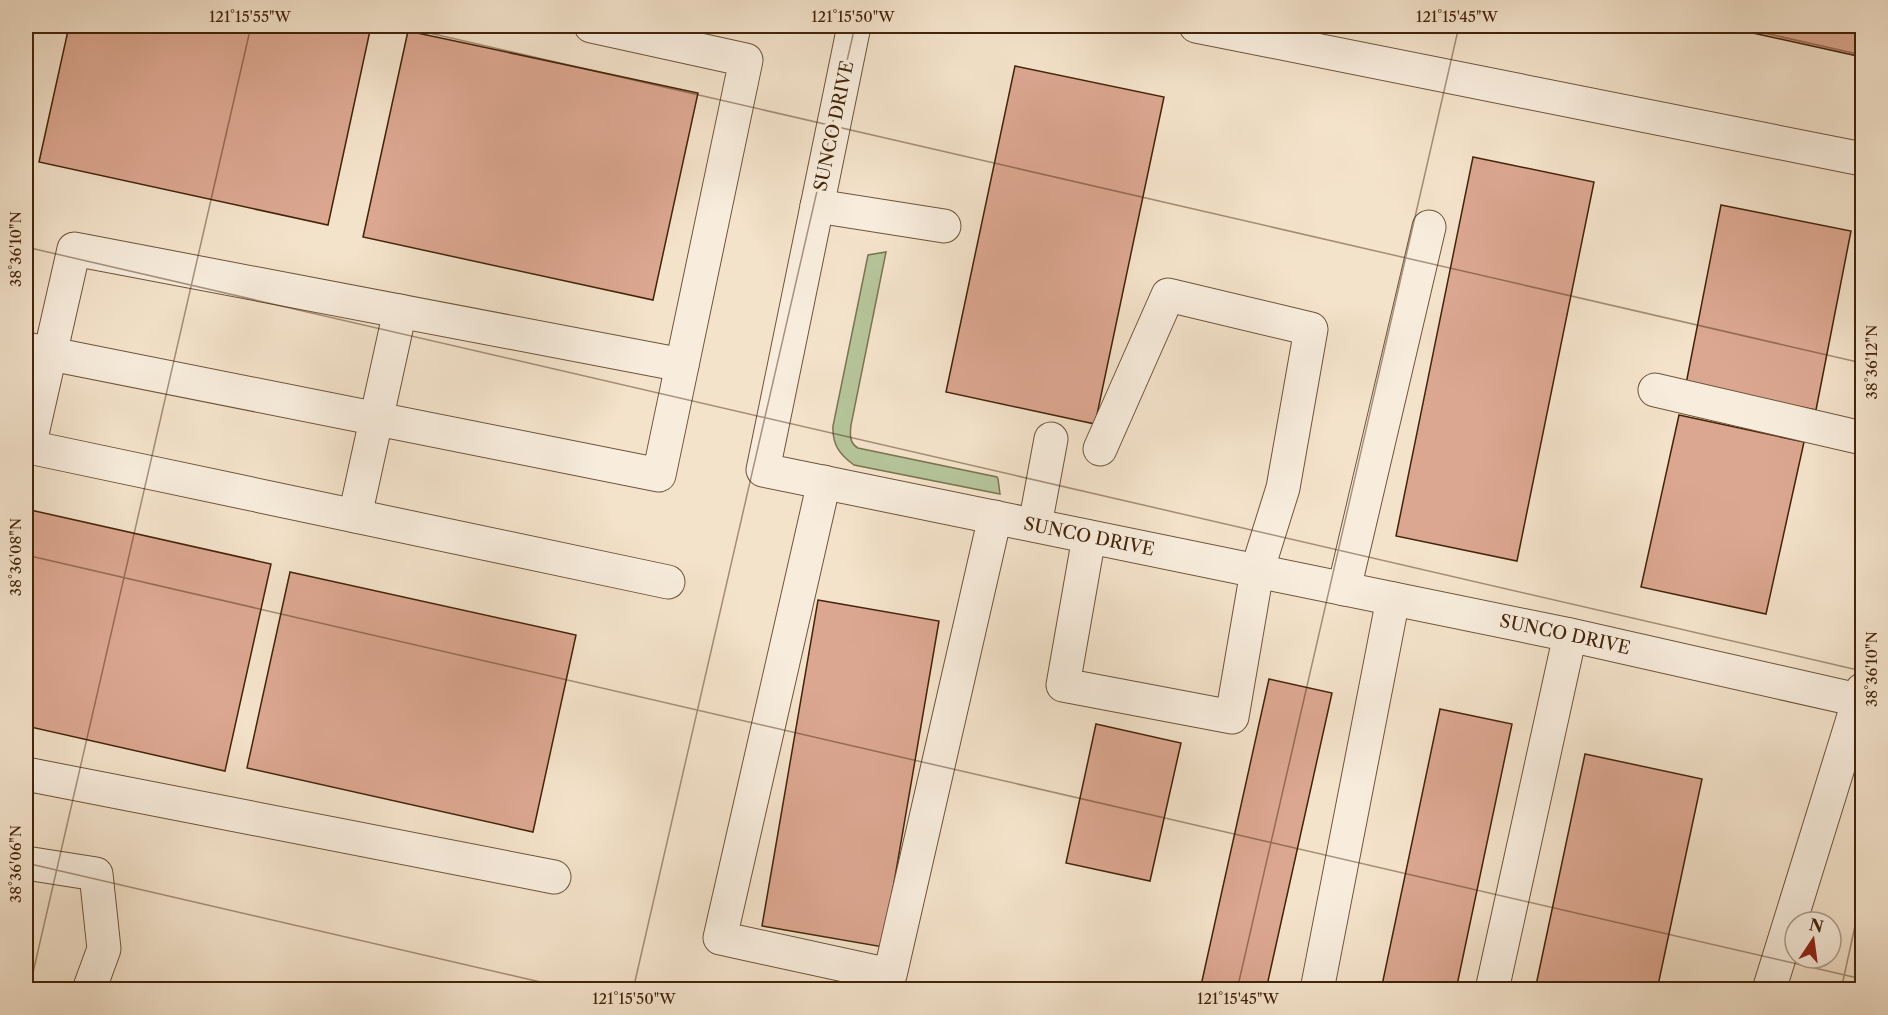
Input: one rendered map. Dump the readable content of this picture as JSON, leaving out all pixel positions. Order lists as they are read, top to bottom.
{
  "streets": {
    "street": ["SUNCO DRIVE"]
  },
  "north": "top",
  "coordinates": [
    "121°15'55\"W",
    "121°15'50\"W",
    "121°15'45\"W",
    "38°36'10\"N",
    "38°36'12\"N",
    "38°36'08\"N",
    "38°36'06\"N"
  ]
}
